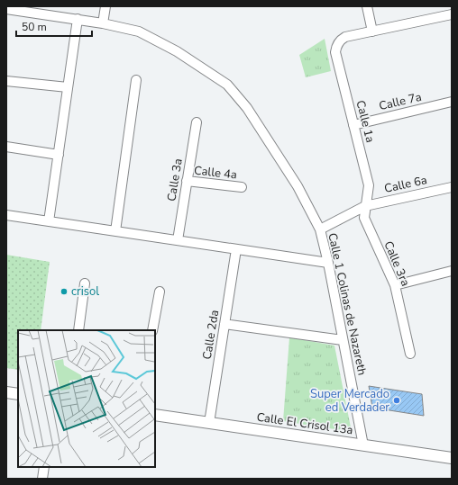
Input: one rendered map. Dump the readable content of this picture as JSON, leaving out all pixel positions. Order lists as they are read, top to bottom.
{
  "streets": {
    "street": [
      "Calle 7a",
      "Calle 1a",
      "Calle 4a",
      "Calle 3a",
      "Calle 6a",
      "Calle 3ra",
      "Calle 1 Colinas de Nazareth",
      "Calle 2da",
      "Calle El Crisol 13a"
    ]
  },
  "crossings": [
    ["Calle 7a", "Calle 1a"],
    ["Calle 1a", "Calle 6a"],
    ["Calle 1a", "Calle 3ra"],
    ["Calle 4a", "Calle 3a"],
    ["Calle 6a", "Calle 3ra"],
    ["Calle 6a", "Calle 1 Colinas de Nazareth"],
    ["Calle 1 Colinas de Nazareth", "Calle El Crisol 13a"],
    ["Calle 2da", "Calle El Crisol 13a"]
  ],
  "places": ["crisol", "Super Mercado ed Verdader"],
  "scale_bar": "50 m"
}
